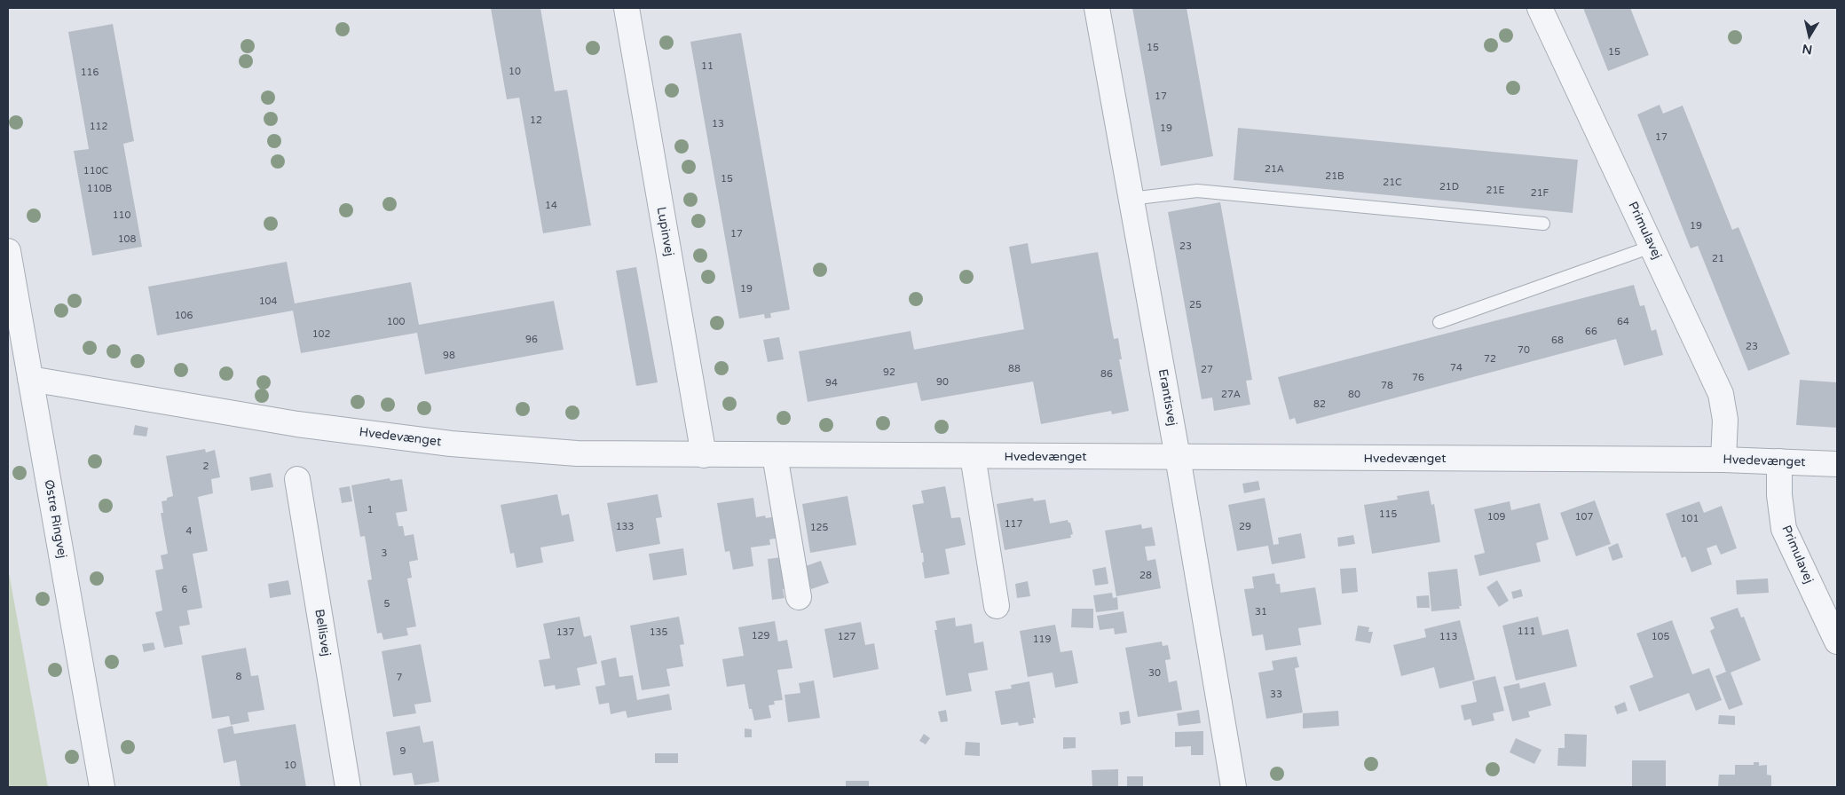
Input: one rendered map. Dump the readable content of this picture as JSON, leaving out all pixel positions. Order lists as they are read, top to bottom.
{
  "streets": {
    "street": [
      "Primulavej",
      "Lupinvej",
      "Erantisvej",
      "Hvedevænget",
      "Østre Ringvej",
      "Bellisvej"
    ]
  },
  "crossings": [
    ["Primulavej", "Hvedevænget"],
    ["Lupinvej", "Hvedevænget"],
    ["Erantisvej", "Hvedevænget"],
    ["Hvedevænget", "Østre Ringvej"]
  ],
  "house_numbers": [
    "15",
    "15",
    "11",
    "10",
    "116",
    "17",
    "12",
    "13",
    "112",
    "19",
    "17",
    "21A",
    "110C",
    "21B",
    "15",
    "21C",
    "21D",
    "110B",
    "21E",
    "21F",
    "14",
    "110",
    "19",
    "17",
    "108",
    "23",
    "21",
    "19",
    "104",
    "25",
    "106",
    "100",
    "64",
    "66",
    "102",
    "96",
    "68",
    "23",
    "70",
    "98",
    "72",
    "74",
    "88",
    "27",
    "92",
    "86",
    "76",
    "90",
    "94",
    "78",
    "27A",
    "80",
    "82",
    "2",
    "1",
    "115",
    "109",
    "107",
    "101",
    "117",
    "133",
    "29",
    "125",
    "4",
    "3",
    "28",
    "6",
    "5",
    "31",
    "111",
    "137",
    "135",
    "129",
    "127",
    "113",
    "105",
    "119",
    "30",
    "8",
    "7",
    "33",
    "9",
    "10"
  ],
  "north": "bottom"
}
